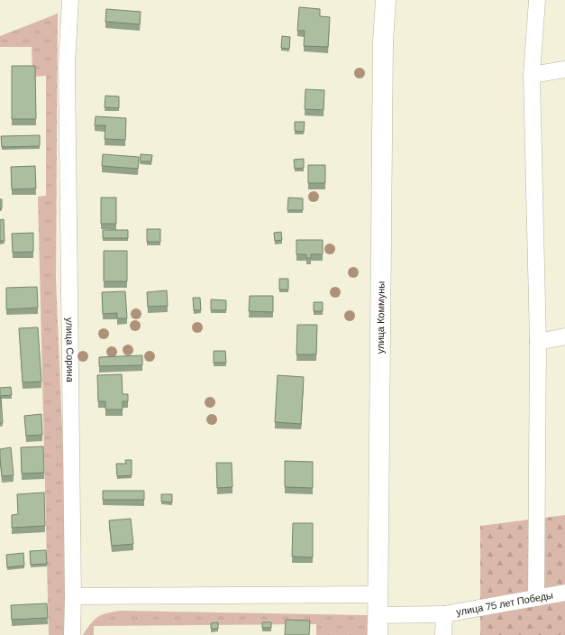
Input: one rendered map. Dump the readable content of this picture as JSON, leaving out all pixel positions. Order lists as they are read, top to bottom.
{
  "streets": {
    "street": ["улица Коммуны", "улица Сорина", "улица 75 лет Победы"]
  },
  "crossings": [
    ["улица Коммуны", "улица 75 лет Победы"]
  ]
}
